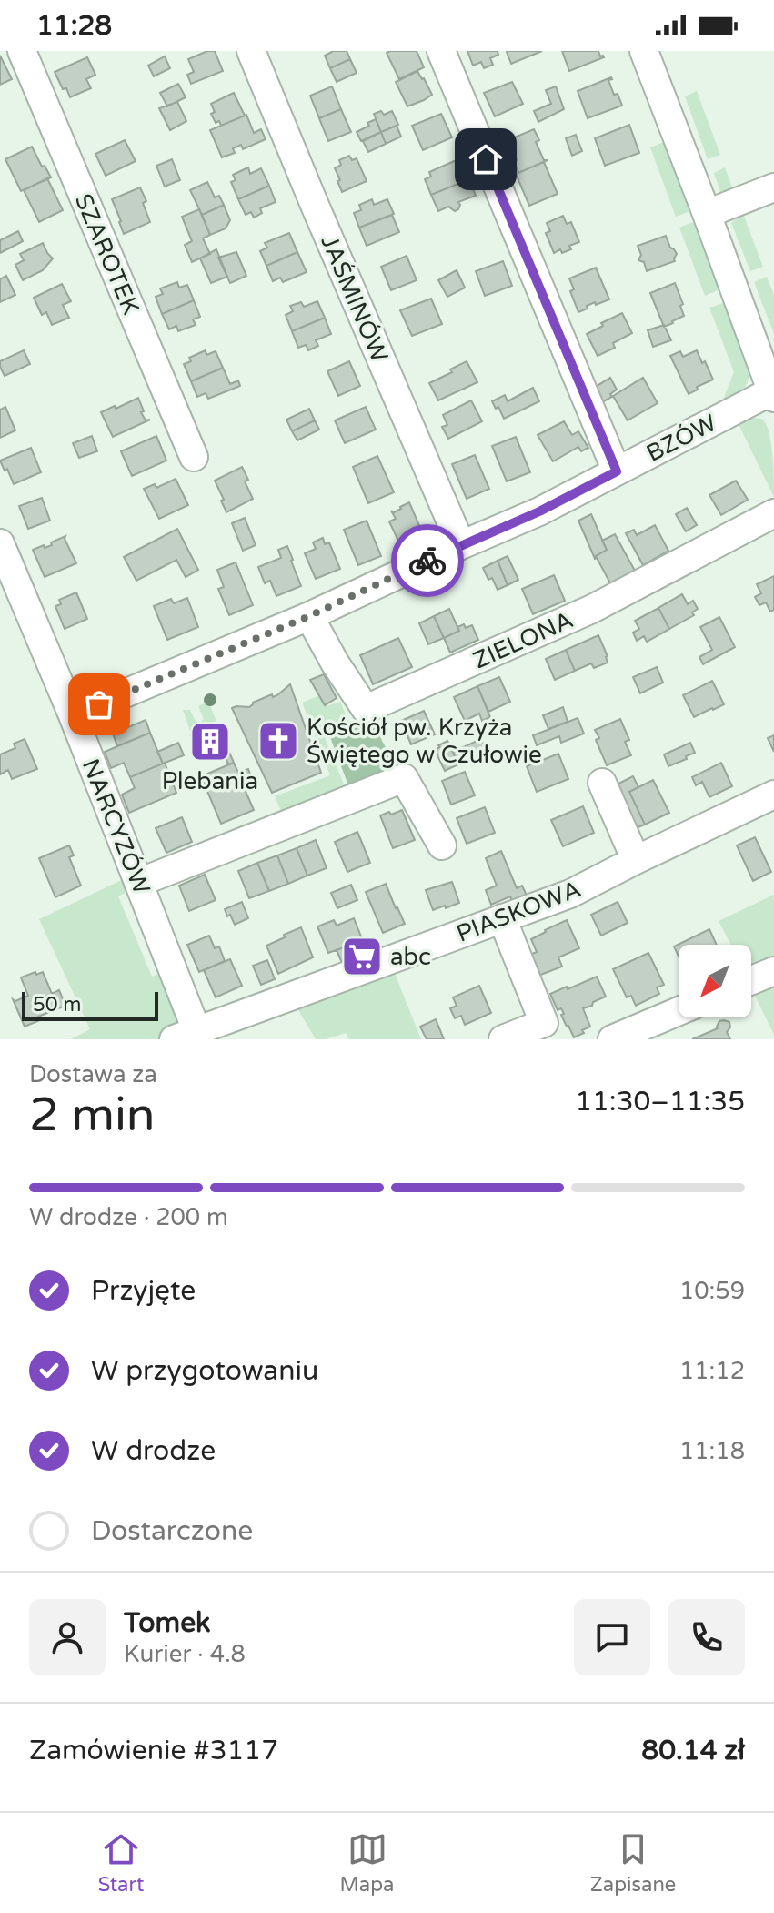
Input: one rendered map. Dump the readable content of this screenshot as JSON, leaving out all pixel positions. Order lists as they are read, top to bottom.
{
  "streets": {
    "street": [
      "SZAROTEK",
      "JAŚMINÓW",
      "BZÓW",
      "ZIELONA",
      "NARCYZÓW",
      "PIASKOWA"
    ]
  },
  "crossings": [
    ["JAŚMINÓW", "BZÓW"],
    ["BZÓW", "ZIELONA"],
    ["BZÓW", "NARCYZÓW"],
    ["NARCYZÓW", "PIASKOWA"]
  ],
  "places": {
    "church": ["Kościół pw. Krzyża Świętego w Czułowie"],
    "building": ["Plebania"],
    "supermarket": ["abc"]
  },
  "scale_bar": "50 m",
  "north": "bottom left",
  "page": {
    "status": "11:28",
    "scale": "50 m",
    "heading": ["2 min", "Dostawa za", "11:30–11:35"],
    "panel": [
      "Tomek",
      "Kurier · 4.8",
      "Zamówienie #3117",
      "80.14 zł"
    ],
    "bar": "W drodze · 200 m",
    "list": [
      ["Przyjęte", "10:59"],
      ["W przygotowaniu", "11:12"],
      ["W drodze", "11:18"],
      "Dostarczone"
    ],
    "tabs": ["Start", "Mapa", "Zapisane"]
  }
}
